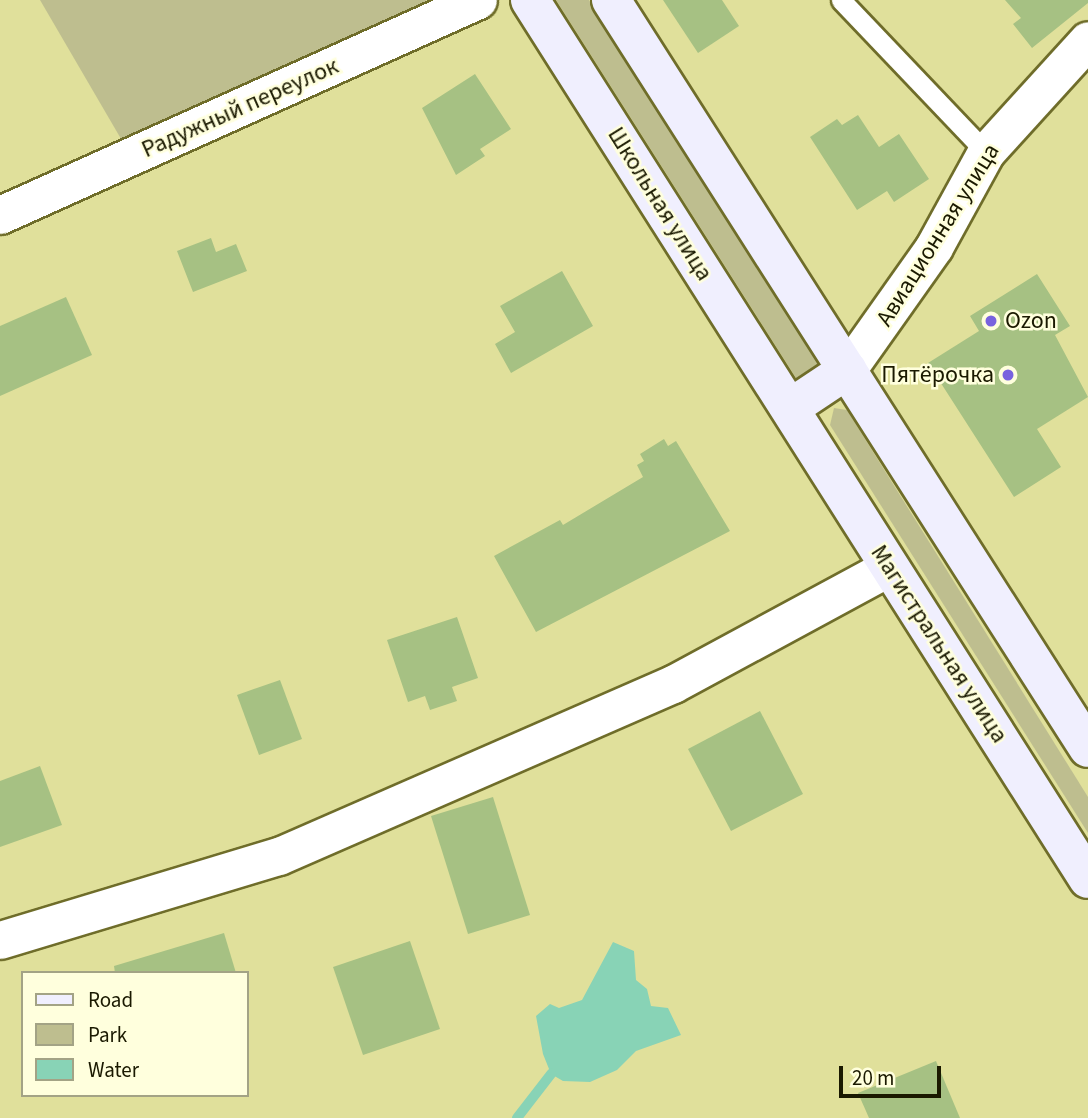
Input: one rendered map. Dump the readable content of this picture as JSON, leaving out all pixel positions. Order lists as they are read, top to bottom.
{
  "streets": {
    "main road": ["Школьная улица", "Магистральная улица"],
    "street": ["Радужный переулок", "Авиационная улица"]
  },
  "crossings": [
    ["Школьная улица", "Магистральная улица"]
  ],
  "places": ["Ozon", "Пятёрочка"],
  "legend": ["Road", "Park", "Water"],
  "scale_bar": "20 m"
}
